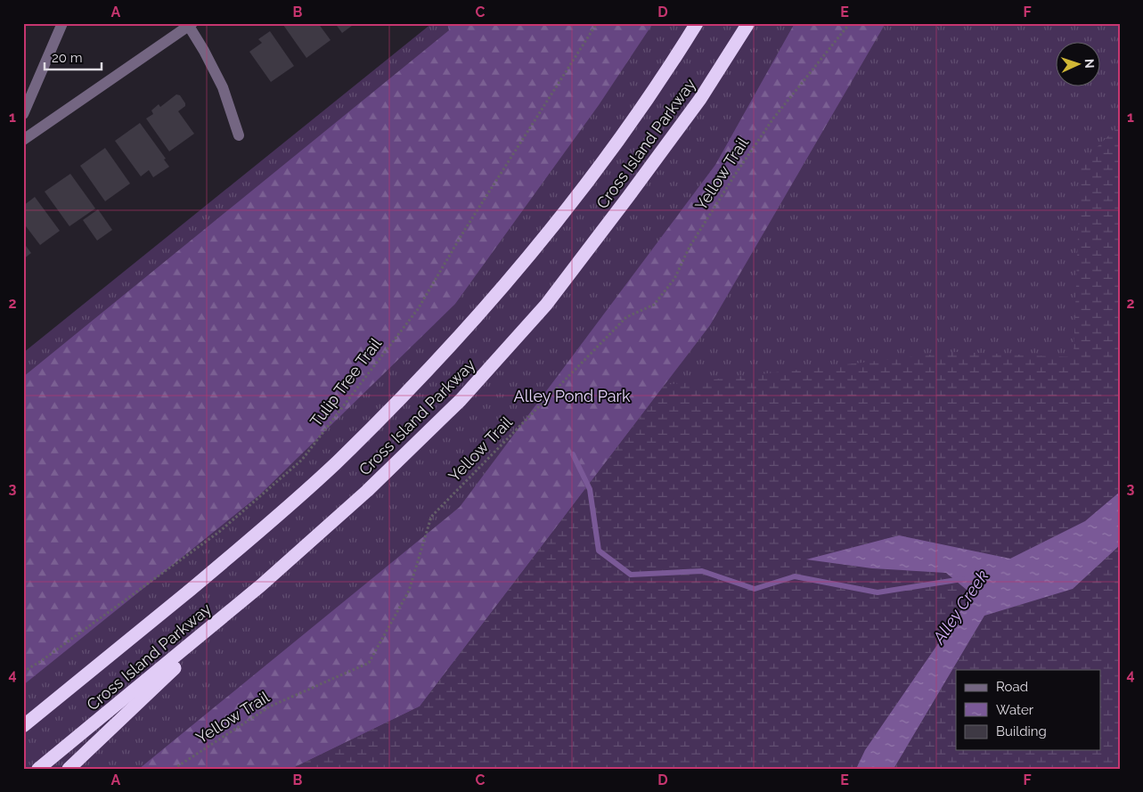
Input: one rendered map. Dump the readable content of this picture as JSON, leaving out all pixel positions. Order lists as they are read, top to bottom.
{
  "streets": {
    "highway": ["Cross Island Parkway"],
    "path": ["Yellow Trail", "Tulip Tree Trail"]
  },
  "water": ["Alley Creek"],
  "parks": ["Alley Pond Park"],
  "legend": ["Road", "Water", "Building"],
  "scale_bar": "20 m",
  "north": "right",
  "grid": {
    "columns": [
      "A",
      "B",
      "C",
      "D",
      "E",
      "F"
    ],
    "rows": [
      "1",
      "2",
      "3",
      "4"
    ]
  }
}
